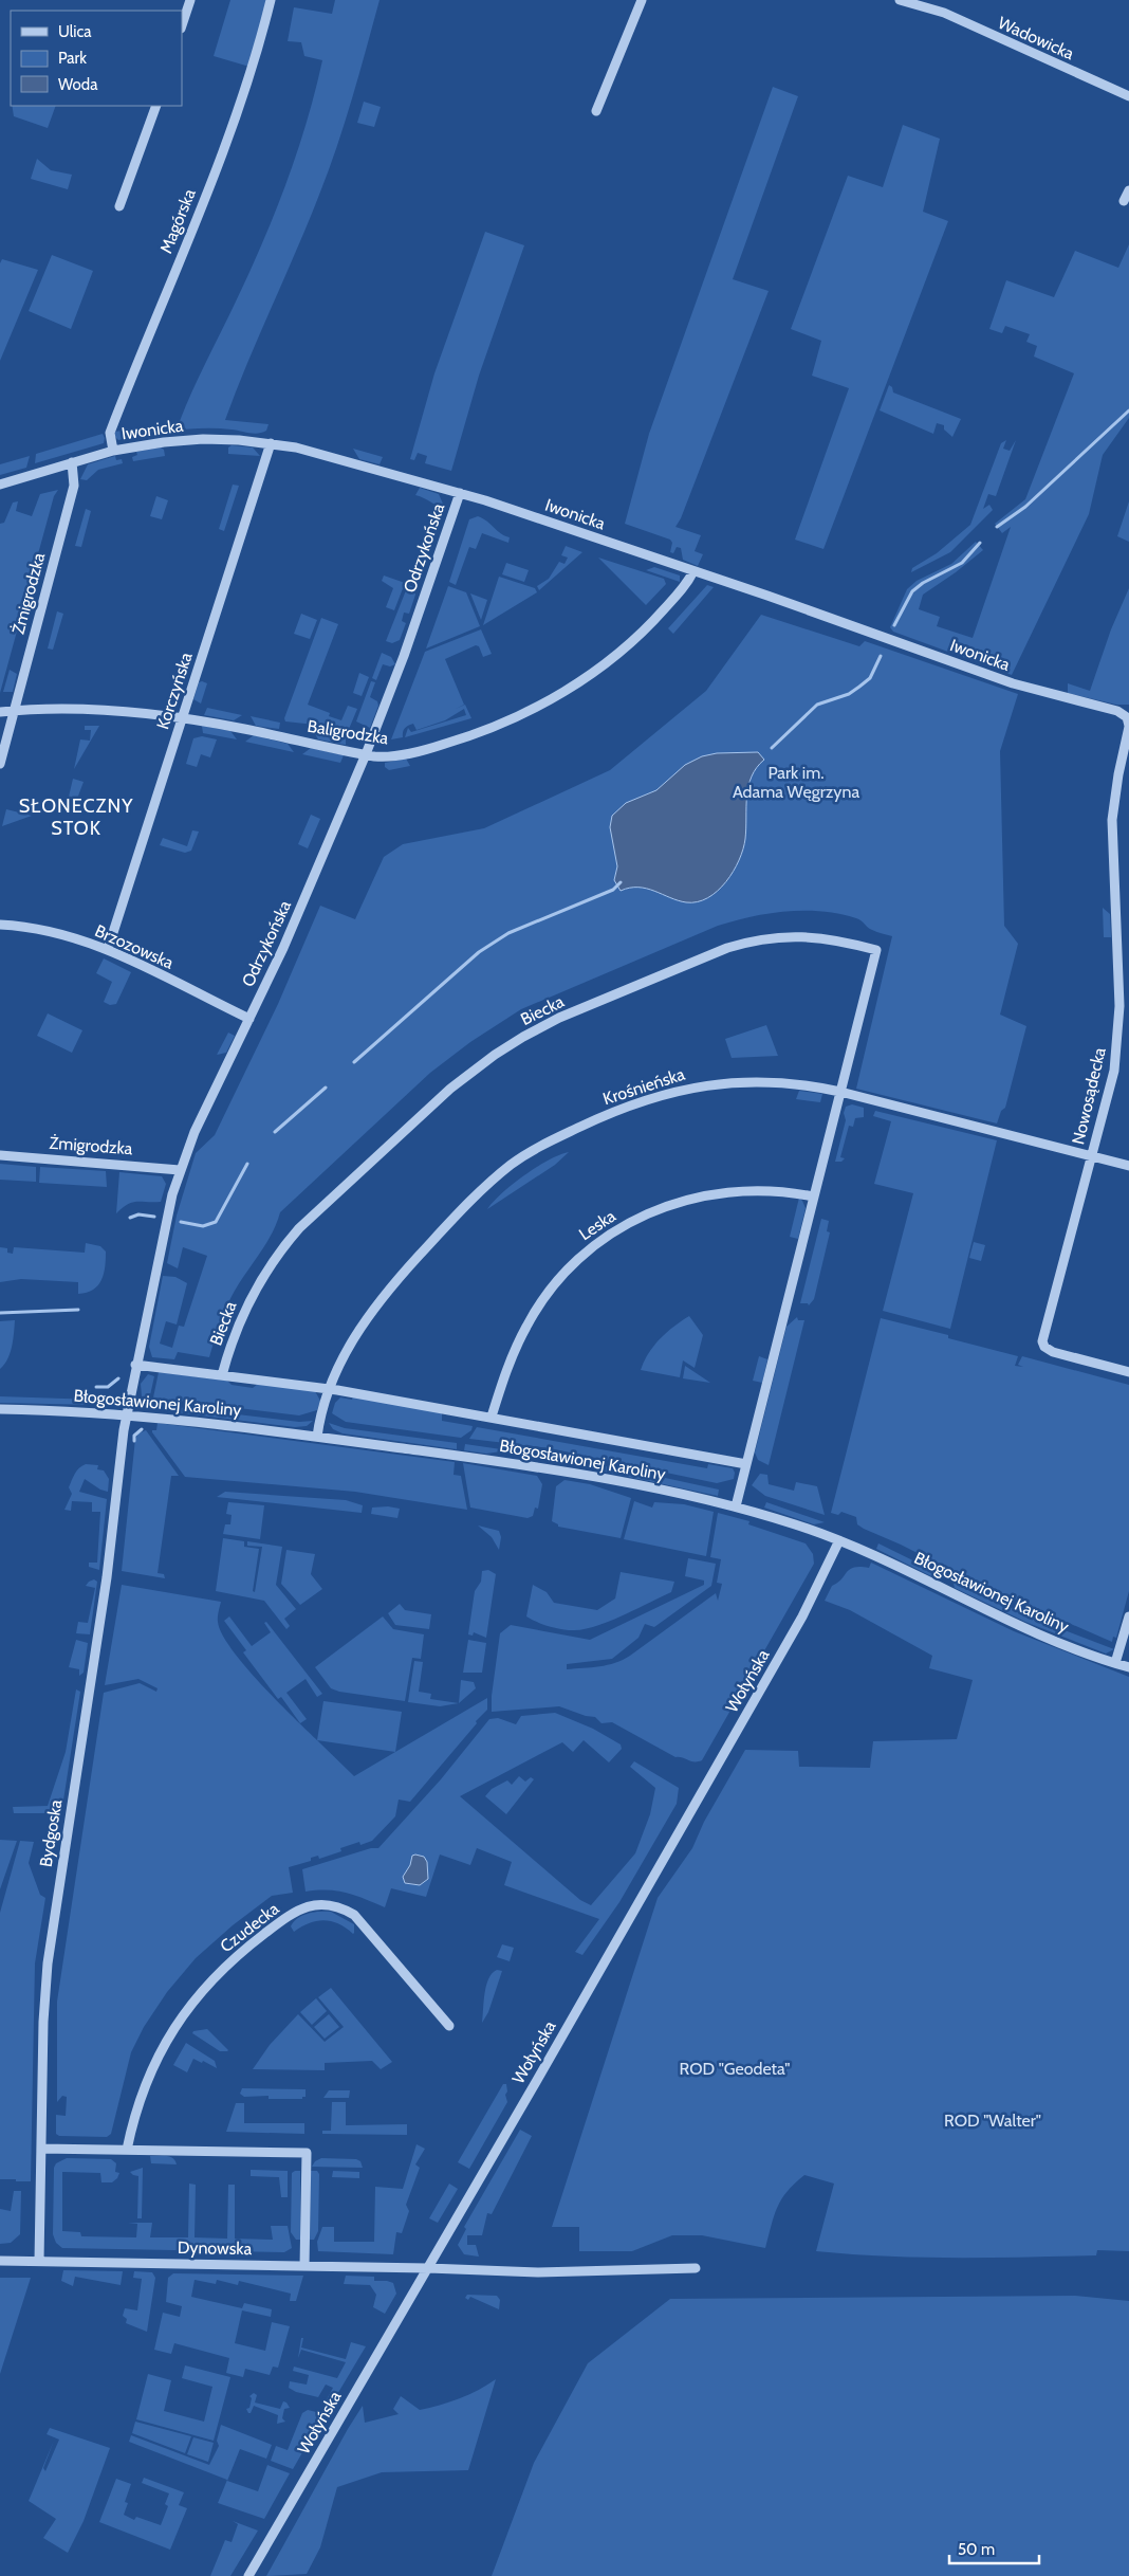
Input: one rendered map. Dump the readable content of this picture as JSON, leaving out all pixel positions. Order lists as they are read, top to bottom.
{
  "streets": {
    "street": [
      "Wadowicka",
      "Magórska",
      "Iwonicka",
      "Odrzykońska",
      "Żmigrodzka",
      "Korczyńska",
      "Baligrodzka",
      "Brzozowska",
      "Biecka",
      "Krośnieńska",
      "Nowosądecka",
      "Leska",
      "Błogosławionej Karoliny",
      "Wołyńska",
      "Bydgoska",
      "Czudecka",
      "Dynowska"
    ]
  },
  "crossings": [
    ["Magórska", "Iwonicka"],
    ["Iwonicka", "Odrzykońska"],
    ["Iwonicka", "Żmigrodzka"],
    ["Iwonicka", "Korczyńska"],
    ["Iwonicka", "Baligrodzka"],
    ["Iwonicka", "Nowosądecka"],
    ["Odrzykońska", "Żmigrodzka"],
    ["Odrzykońska", "Baligrodzka"],
    ["Odrzykońska", "Brzozowska"],
    ["Odrzykońska", "Błogosławionej Karoliny"],
    ["Odrzykońska", "Bydgoska"],
    ["Żmigrodzka", "Baligrodzka"],
    ["Korczyńska", "Baligrodzka"],
    ["Korczyńska", "Brzozowska"],
    ["Biecka", "Krośnieńska"],
    ["Krośnieńska", "Nowosądecka"],
    ["Krośnieńska", "Błogosławionej Karoliny"],
    ["Błogosławionej Karoliny", "Wołyńska"],
    ["Błogosławionej Karoliny", "Bydgoska"],
    ["Wołyńska", "Dynowska"],
    ["Bydgoska", "Dynowska"]
  ],
  "districts": ["SŁONECZNY STOK"],
  "parks": ["Park im. Adama Węgrzyna", "ROD \"Geodeta\"", "ROD \"Walter\""],
  "legend": ["Ulica", "Park", "Woda"],
  "scale_bar": "50 m"
}
